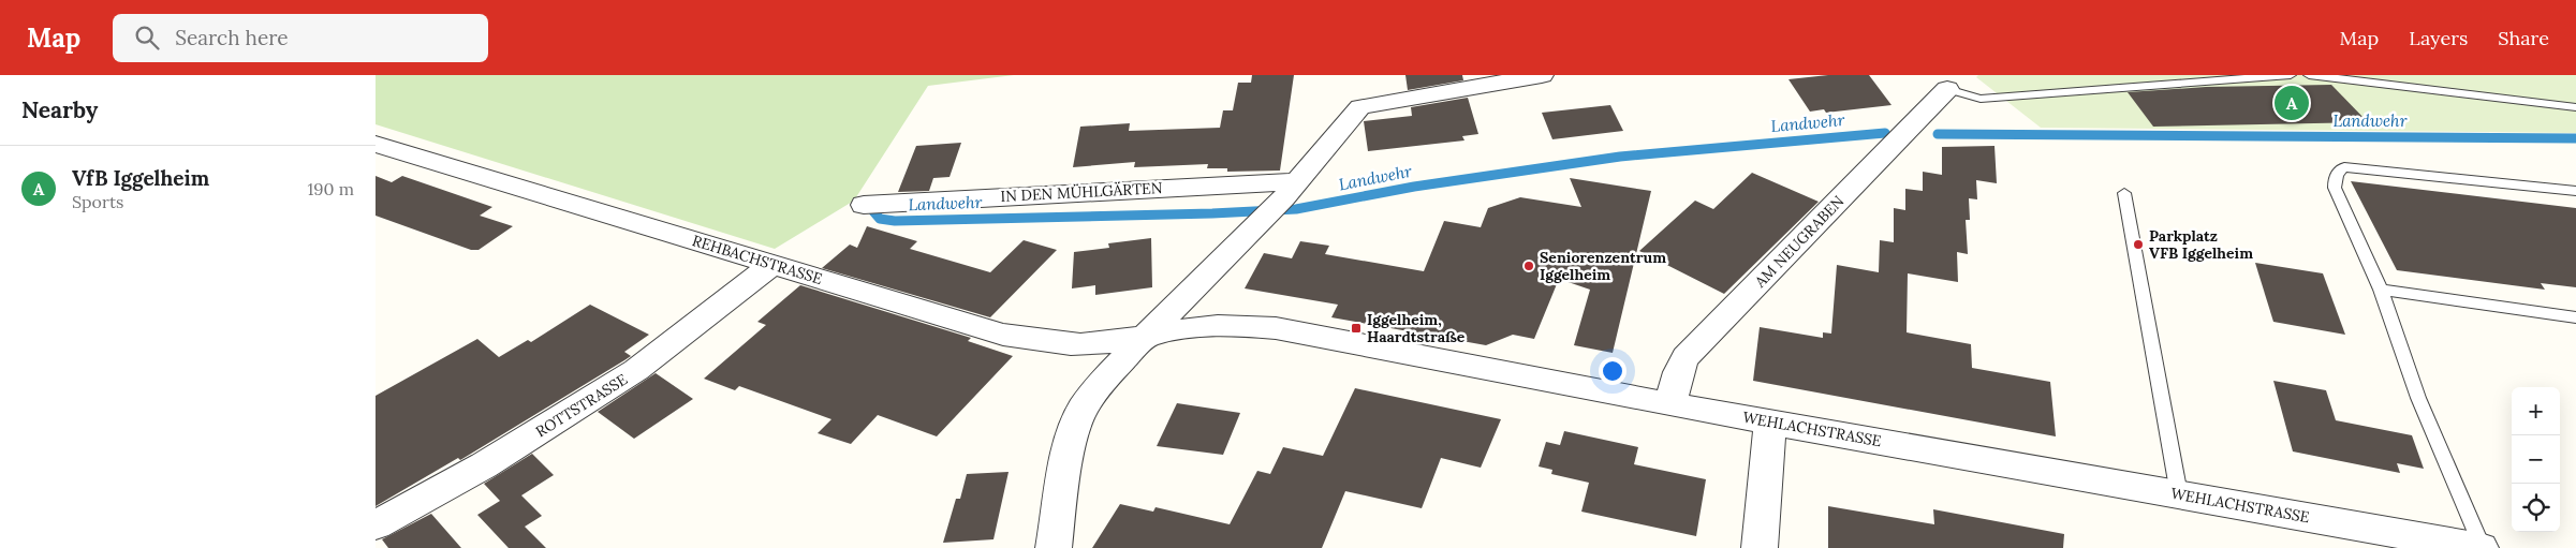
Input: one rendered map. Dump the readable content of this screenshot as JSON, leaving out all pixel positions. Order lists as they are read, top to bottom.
{
  "streets": {
    "street": [
      "IN DEN MÜHLGÄRTEN",
      "AM NEUGRABEN",
      "REHBACHSTRASSE",
      "ROTTSTRASSE",
      "WEHLACHSTRASSE"
    ]
  },
  "crossings": [
    ["AM NEUGRABEN", "WEHLACHSTRASSE"],
    ["REHBACHSTRASSE", "ROTTSTRASSE"],
    ["REHBACHSTRASSE", "WEHLACHSTRASSE"]
  ],
  "water": ["Landwehr"],
  "places": {
    "other": ["Parkplatz VFB Iggelheim", "Seniorenzentrum Iggelheim"],
    "transit": ["Iggelheim, Haardtstraße"]
  },
  "page": {
    "header": "Map",
    "search": "Search here",
    "nav": ["Map", "Layers", "Share"],
    "heading": "Nearby",
    "pins": "A",
    "list": [
      {
        "mark": "A",
        "name": "VfB Iggelheim",
        "note": "Sports",
        "value": "190 m"
      }
    ],
    "map_buttons": ["+", "−"]
  }
}
